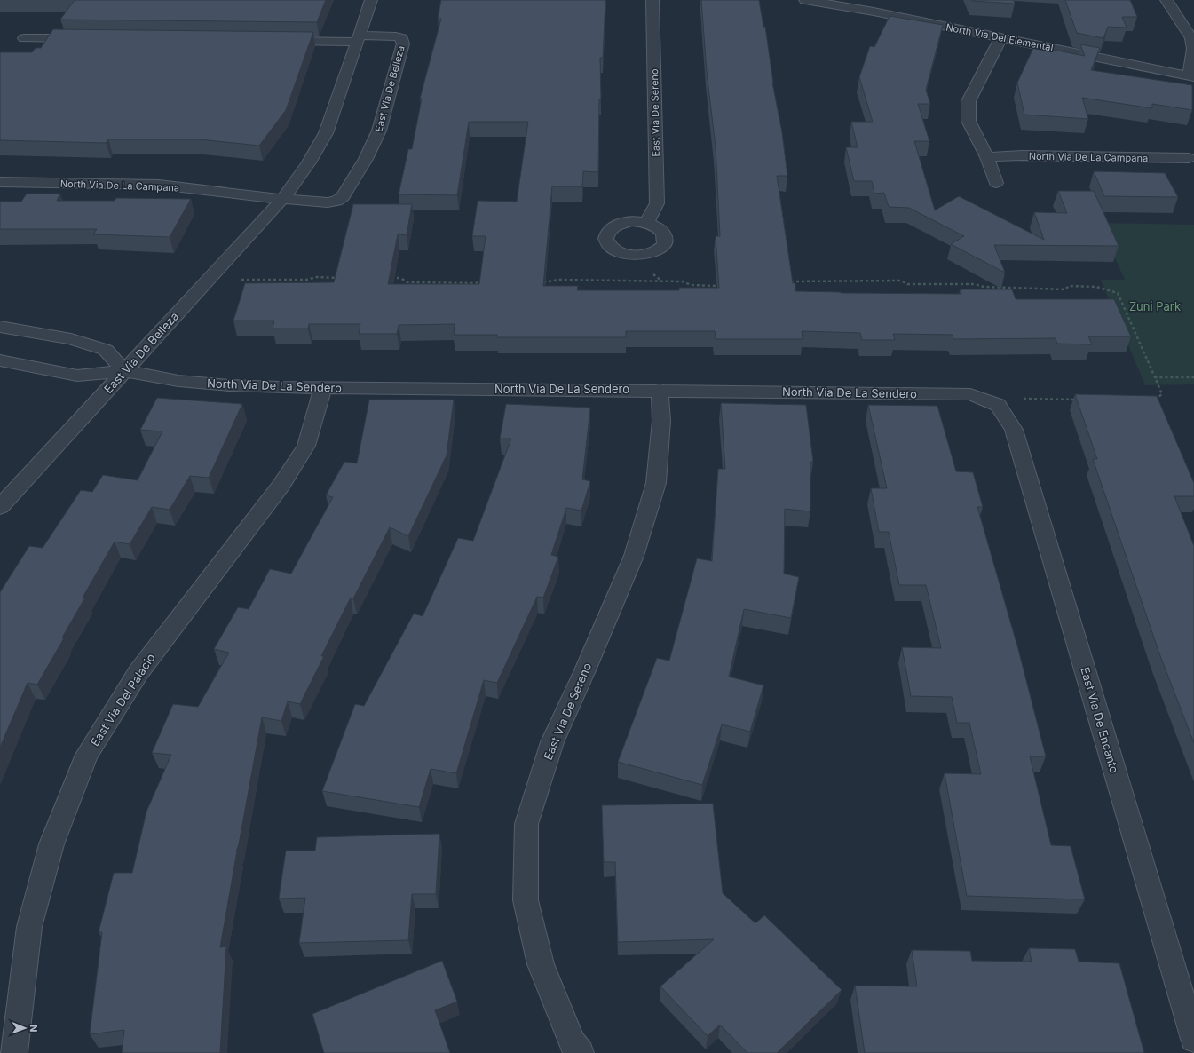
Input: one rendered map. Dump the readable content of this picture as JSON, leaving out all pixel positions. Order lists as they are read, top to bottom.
{
  "streets": {
    "street": [
      "North Via Del Elemental",
      "East Via De Belleza",
      "East Via De Sereno",
      "North Via De La Campana",
      "North Via De La Sendero",
      "East Via Del Palacio",
      "East Via De Encanto"
    ]
  },
  "crossings": [
    ["East Via De Belleza", "North Via De La Campana"],
    ["East Via De Belleza", "North Via De La Sendero"],
    ["East Via De Sereno", "North Via De La Sendero"],
    ["North Via De La Sendero", "East Via Del Palacio"],
    ["North Via De La Sendero", "East Via De Encanto"]
  ],
  "parks": ["Zuni Park"],
  "north": "right"
}
